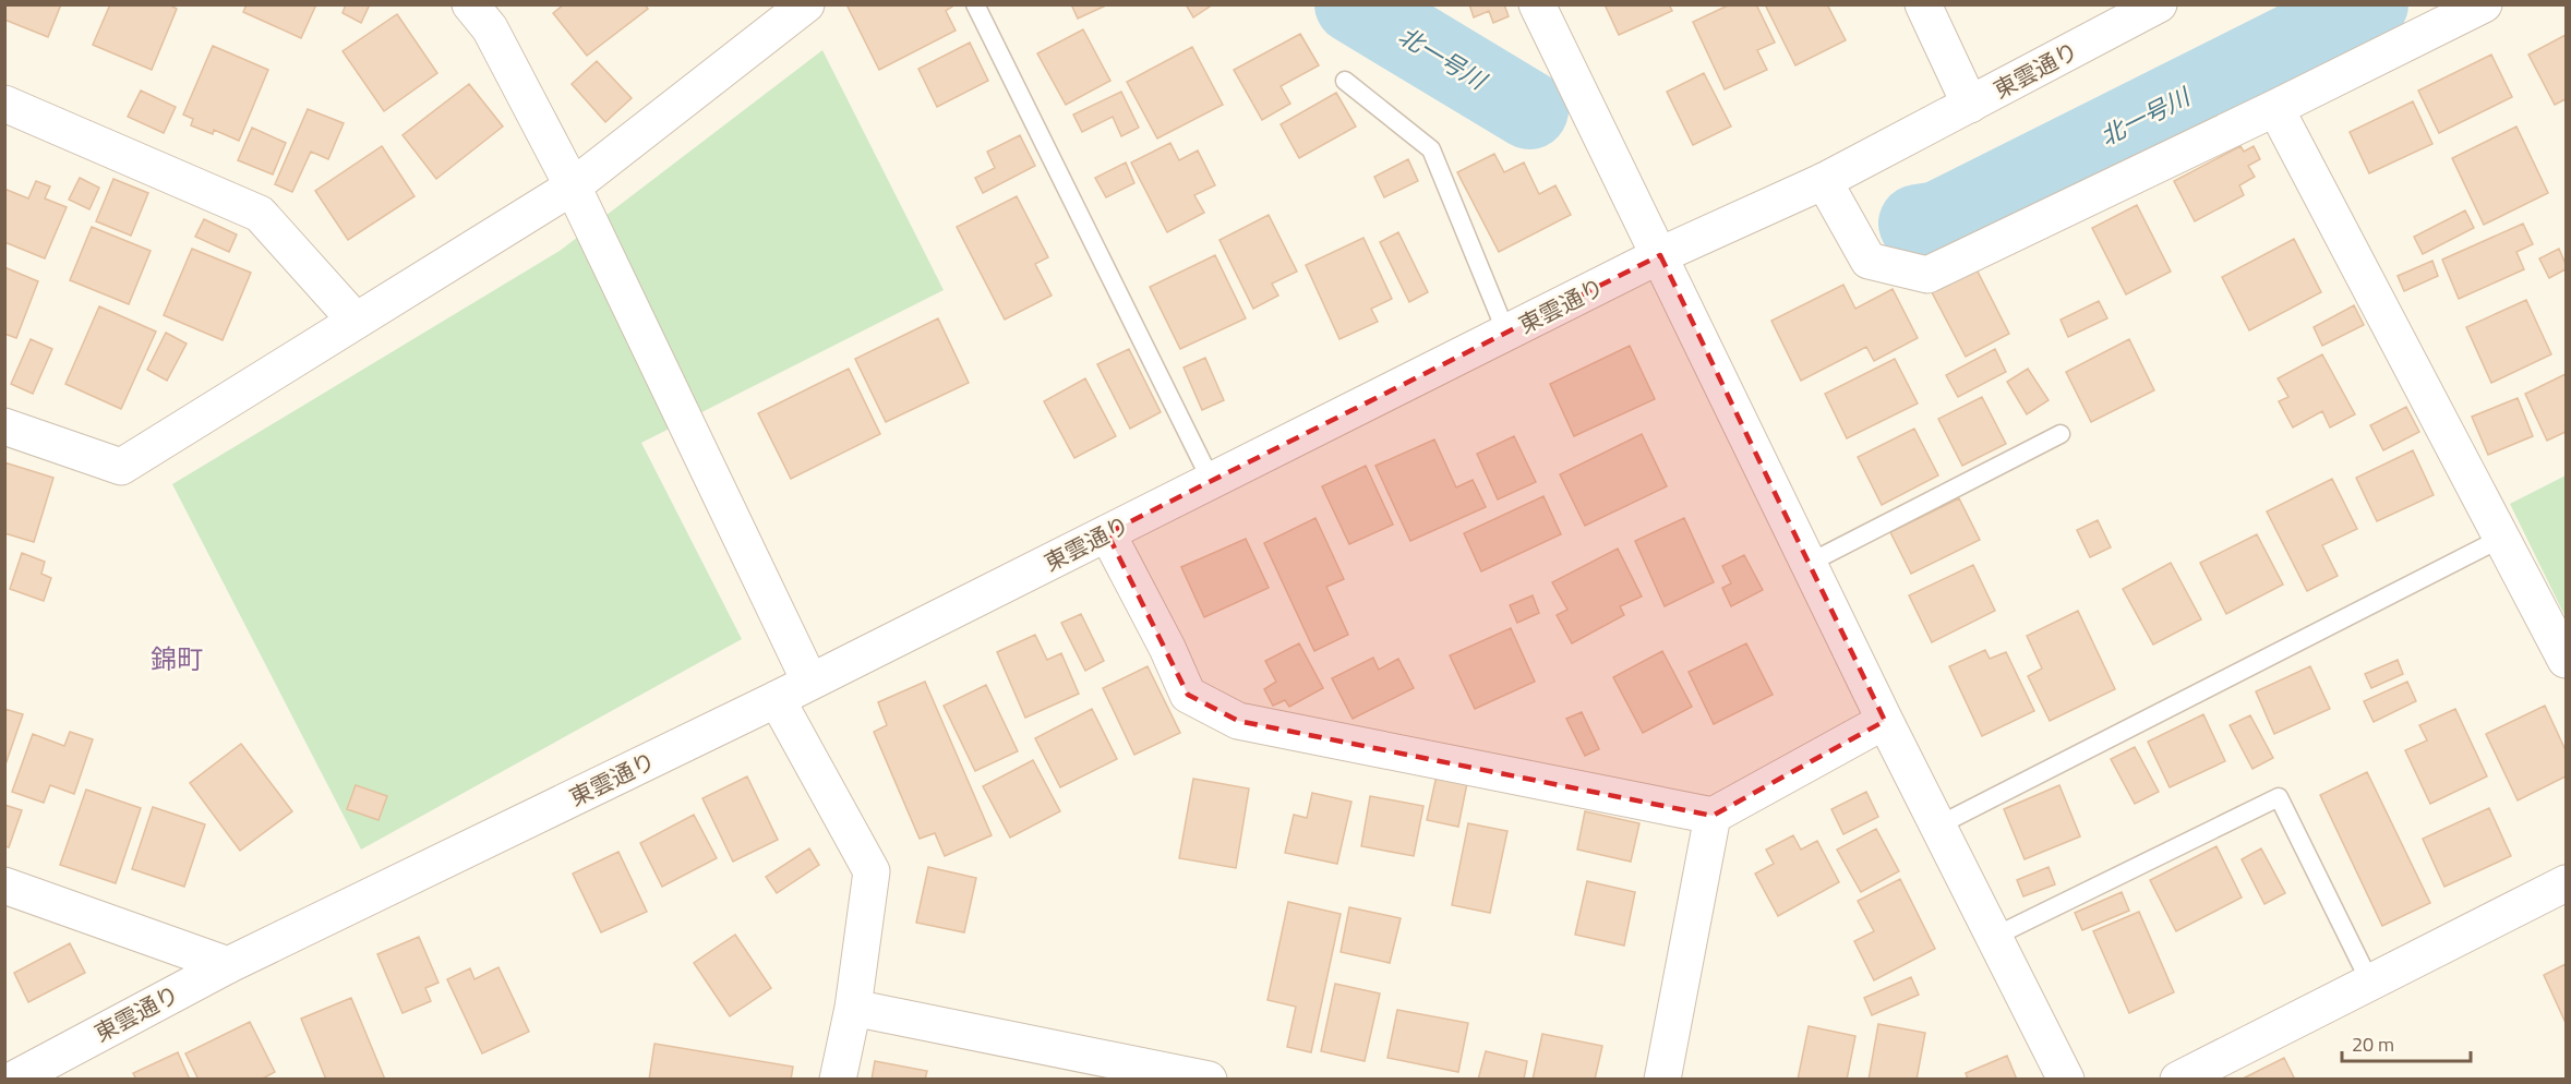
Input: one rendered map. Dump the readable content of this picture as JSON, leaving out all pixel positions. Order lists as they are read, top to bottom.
{
  "streets": {
    "street": ["東雲通り"]
  },
  "districts": ["錦町"],
  "water": ["北一号川"],
  "scale_bar": "20 m"
}
